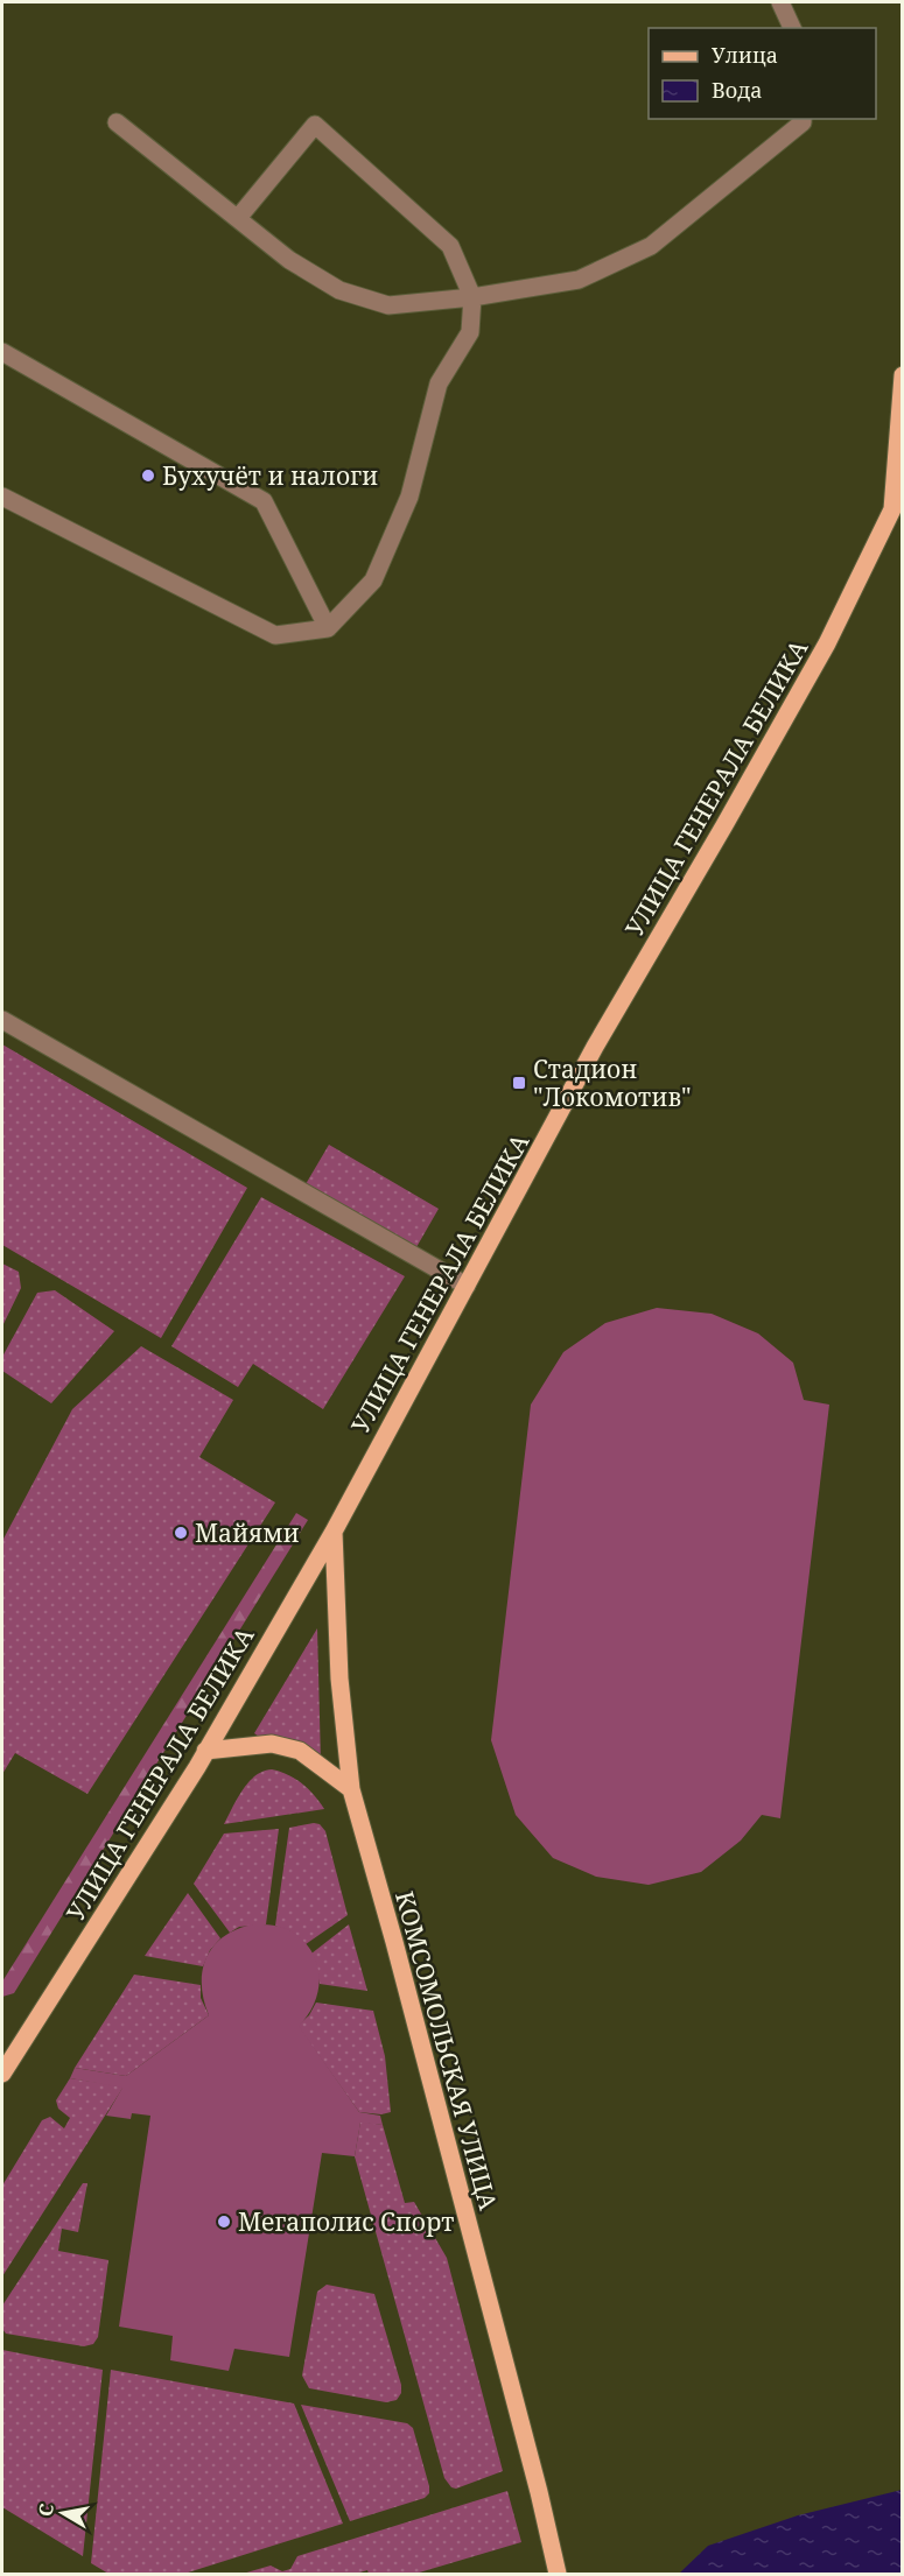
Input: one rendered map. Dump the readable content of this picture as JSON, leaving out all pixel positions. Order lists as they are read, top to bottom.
{
  "streets": {
    "main road": ["УЛИЦА ГЕНЕРАЛА БЕЛИКА", "КОМСОМОЛЬСКАЯ УЛИЦА"]
  },
  "crossings": [
    ["УЛИЦА ГЕНЕРАЛА БЕЛИКА", "КОМСОМОЛЬСКАЯ УЛИЦА"]
  ],
  "places": {
    "other": ["Бухучёт и налоги", "Майями", "Мегаполис Спорт"],
    "transit": ["Стадион \"Локомотив\""]
  },
  "legend": ["Улица", "Вода"],
  "north": "left"
}
